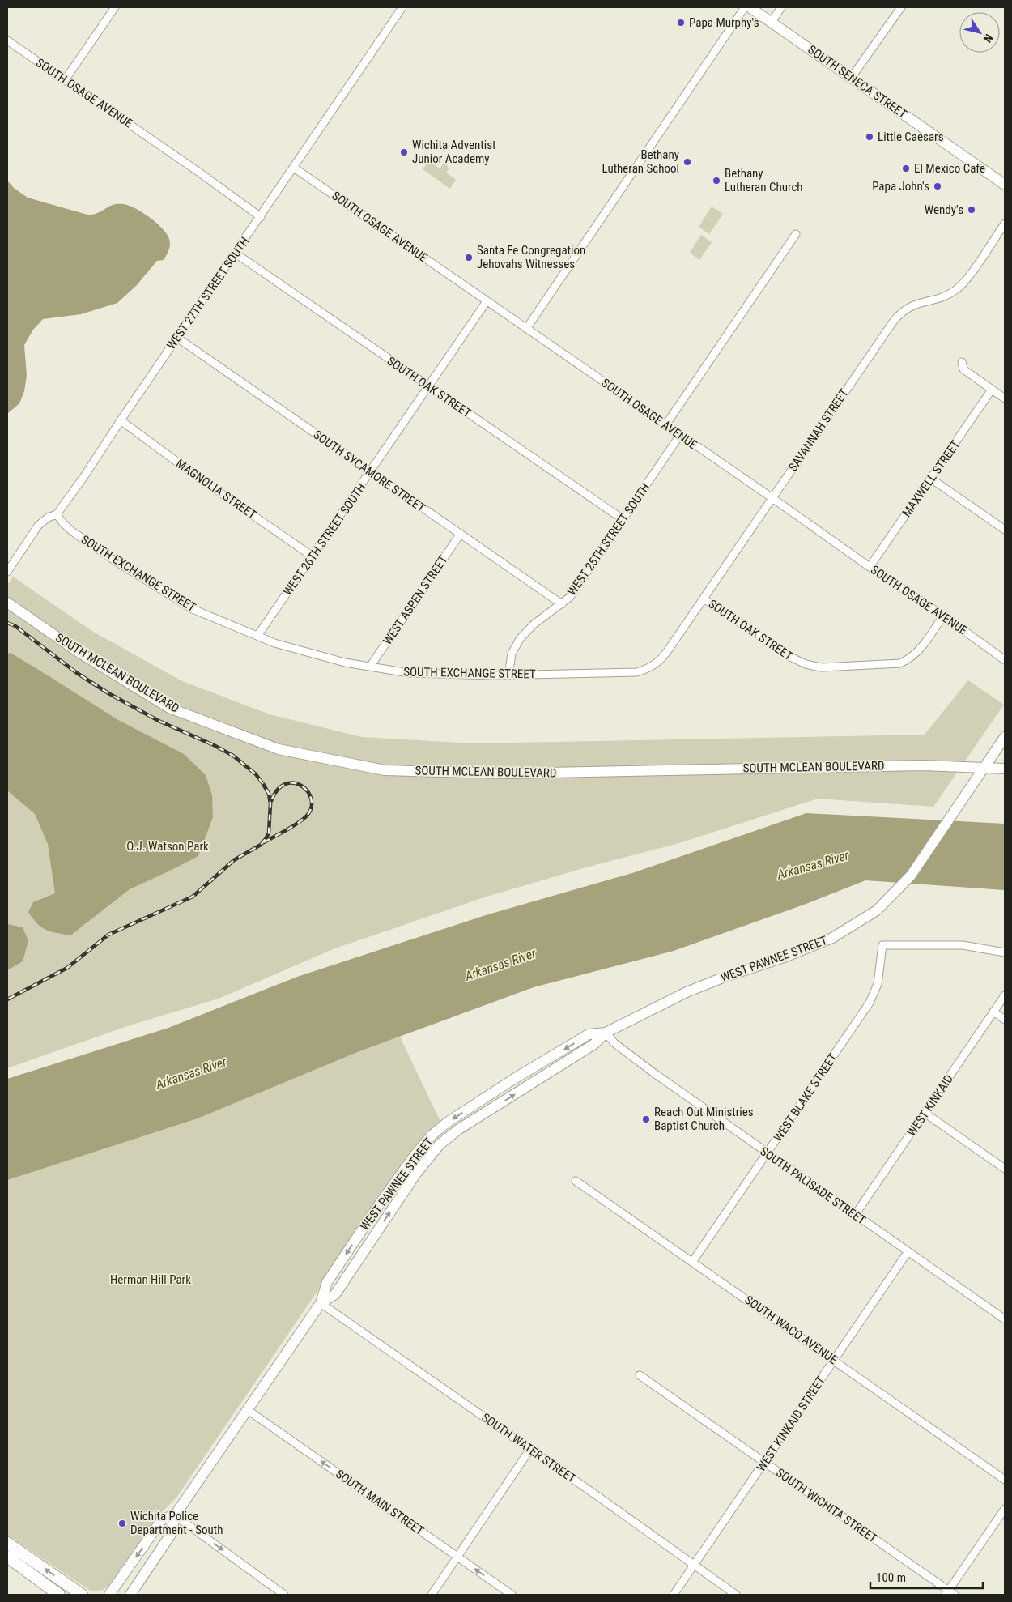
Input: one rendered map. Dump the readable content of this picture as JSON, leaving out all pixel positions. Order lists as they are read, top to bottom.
{
  "streets": {
    "main road": ["SOUTH SENECA STREET", "SOUTH MCLEAN BOULEVARD", "WEST PAWNEE STREET"],
    "street": [
      "SOUTH OSAGE AVENUE",
      "WEST 27TH STREET SOUTH",
      "SOUTH OAK STREET",
      "SAVANNAH STREET",
      "SOUTH SYCAMORE STREET",
      "MAXWELL STREET",
      "MAGNOLIA STREET",
      "WEST 26TH STREET SOUTH",
      "WEST 25TH STREET SOUTH",
      "SOUTH EXCHANGE STREET",
      "WEST ASPEN STREET",
      "WEST BLAKE STREET",
      "WEST KINKAID",
      "SOUTH PALISADE STREET",
      "SOUTH WACO AVENUE",
      "WEST KINKAID STREET",
      "SOUTH WATER STREET",
      "SOUTH MAIN STREET",
      "SOUTH WICHITA STREET"
    ]
  },
  "crossings": [
    ["SOUTH OSAGE AVENUE", "WEST 27TH STREET SOUTH"],
    ["SOUTH OSAGE AVENUE", "SOUTH OAK STREET"],
    ["SOUTH OSAGE AVENUE", "SAVANNAH STREET"],
    ["SOUTH OSAGE AVENUE", "MAXWELL STREET"],
    ["SOUTH OSAGE AVENUE", "WEST 26TH STREET SOUTH"],
    ["SOUTH OSAGE AVENUE", "WEST 25TH STREET SOUTH"],
    ["WEST 27TH STREET SOUTH", "SOUTH OAK STREET"],
    ["WEST 27TH STREET SOUTH", "SOUTH SYCAMORE STREET"],
    ["WEST 27TH STREET SOUTH", "MAGNOLIA STREET"],
    ["WEST 27TH STREET SOUTH", "SOUTH EXCHANGE STREET"],
    ["SOUTH OAK STREET", "SAVANNAH STREET"],
    ["SOUTH OAK STREET", "WEST 26TH STREET SOUTH"],
    ["SOUTH OAK STREET", "WEST 25TH STREET SOUTH"],
    ["SAVANNAH STREET", "SOUTH EXCHANGE STREET"],
    ["SOUTH SYCAMORE STREET", "WEST 26TH STREET SOUTH"],
    ["SOUTH SYCAMORE STREET", "WEST 25TH STREET SOUTH"],
    ["SOUTH SYCAMORE STREET", "WEST ASPEN STREET"],
    ["MAGNOLIA STREET", "WEST 26TH STREET SOUTH"],
    ["WEST 26TH STREET SOUTH", "SOUTH EXCHANGE STREET"],
    ["WEST 25TH STREET SOUTH", "SOUTH EXCHANGE STREET"],
    ["SOUTH EXCHANGE STREET", "WEST ASPEN STREET"],
    ["SOUTH MCLEAN BOULEVARD", "WEST PAWNEE STREET"],
    ["WEST PAWNEE STREET", "SOUTH PALISADE STREET"],
    ["WEST PAWNEE STREET", "SOUTH WATER STREET"],
    ["WEST PAWNEE STREET", "SOUTH MAIN STREET"],
    ["WEST BLAKE STREET", "SOUTH PALISADE STREET"],
    ["WEST BLAKE STREET", "SOUTH WACO AVENUE"],
    ["WEST KINKAID", "SOUTH PALISADE STREET"],
    ["SOUTH PALISADE STREET", "WEST KINKAID STREET"],
    ["SOUTH WACO AVENUE", "WEST KINKAID STREET"],
    ["WEST KINKAID STREET", "SOUTH WATER STREET"],
    ["WEST KINKAID STREET", "SOUTH WICHITA STREET"]
  ],
  "one_way": ["SOUTH MAIN STREET"],
  "water": ["Arkansas River"],
  "parks": ["O.J. Watson Park", "Herman Hill Park"],
  "places": [
    "Papa Murphy's",
    "Little Caesars",
    "Wichita Adventist Junior Academy",
    "Bethany Lutheran School",
    "El Mexico Cafe",
    "Bethany Lutheran Church",
    "Papa John's",
    "Wendy's",
    "Santa Fe Congregation Jehovahs Witnesses",
    "Reach Out Ministries Baptist Church",
    "Wichita Police Department - South"
  ],
  "scale_bar": "100 m",
  "north": "bottom right"
}
